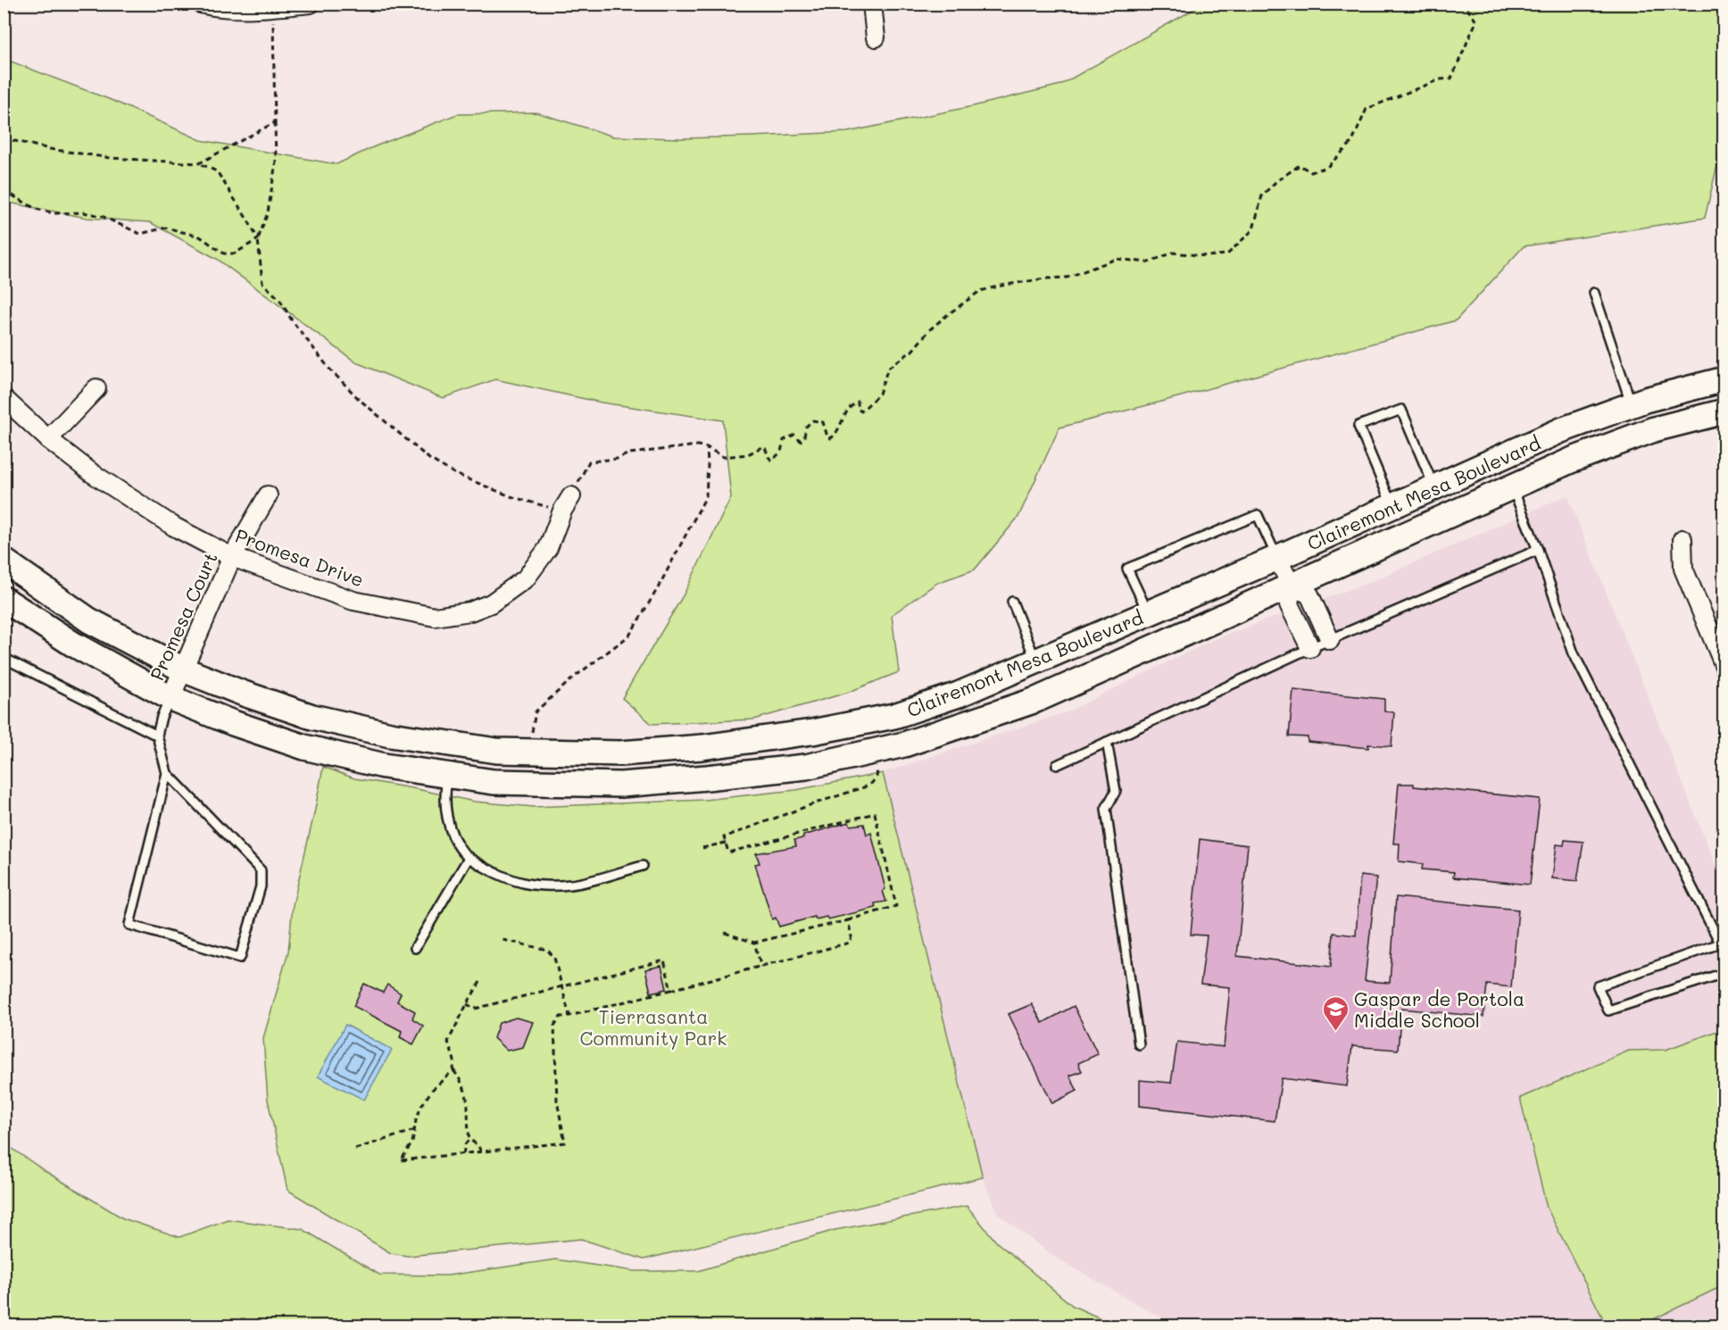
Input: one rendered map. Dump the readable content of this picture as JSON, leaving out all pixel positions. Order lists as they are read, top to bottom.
{
  "streets": {
    "main road": ["Clairemont Mesa Boulevard"],
    "street": ["Promesa Drive", "Promesa Court"]
  },
  "crossings": [
    ["Clairemont Mesa Boulevard", "Promesa Court"],
    ["Promesa Drive", "Promesa Court"]
  ],
  "parks": ["Tierrasanta Community Park"],
  "places": {
    "school or university": ["Gaspar de Portola Middle School"]
  }
}
